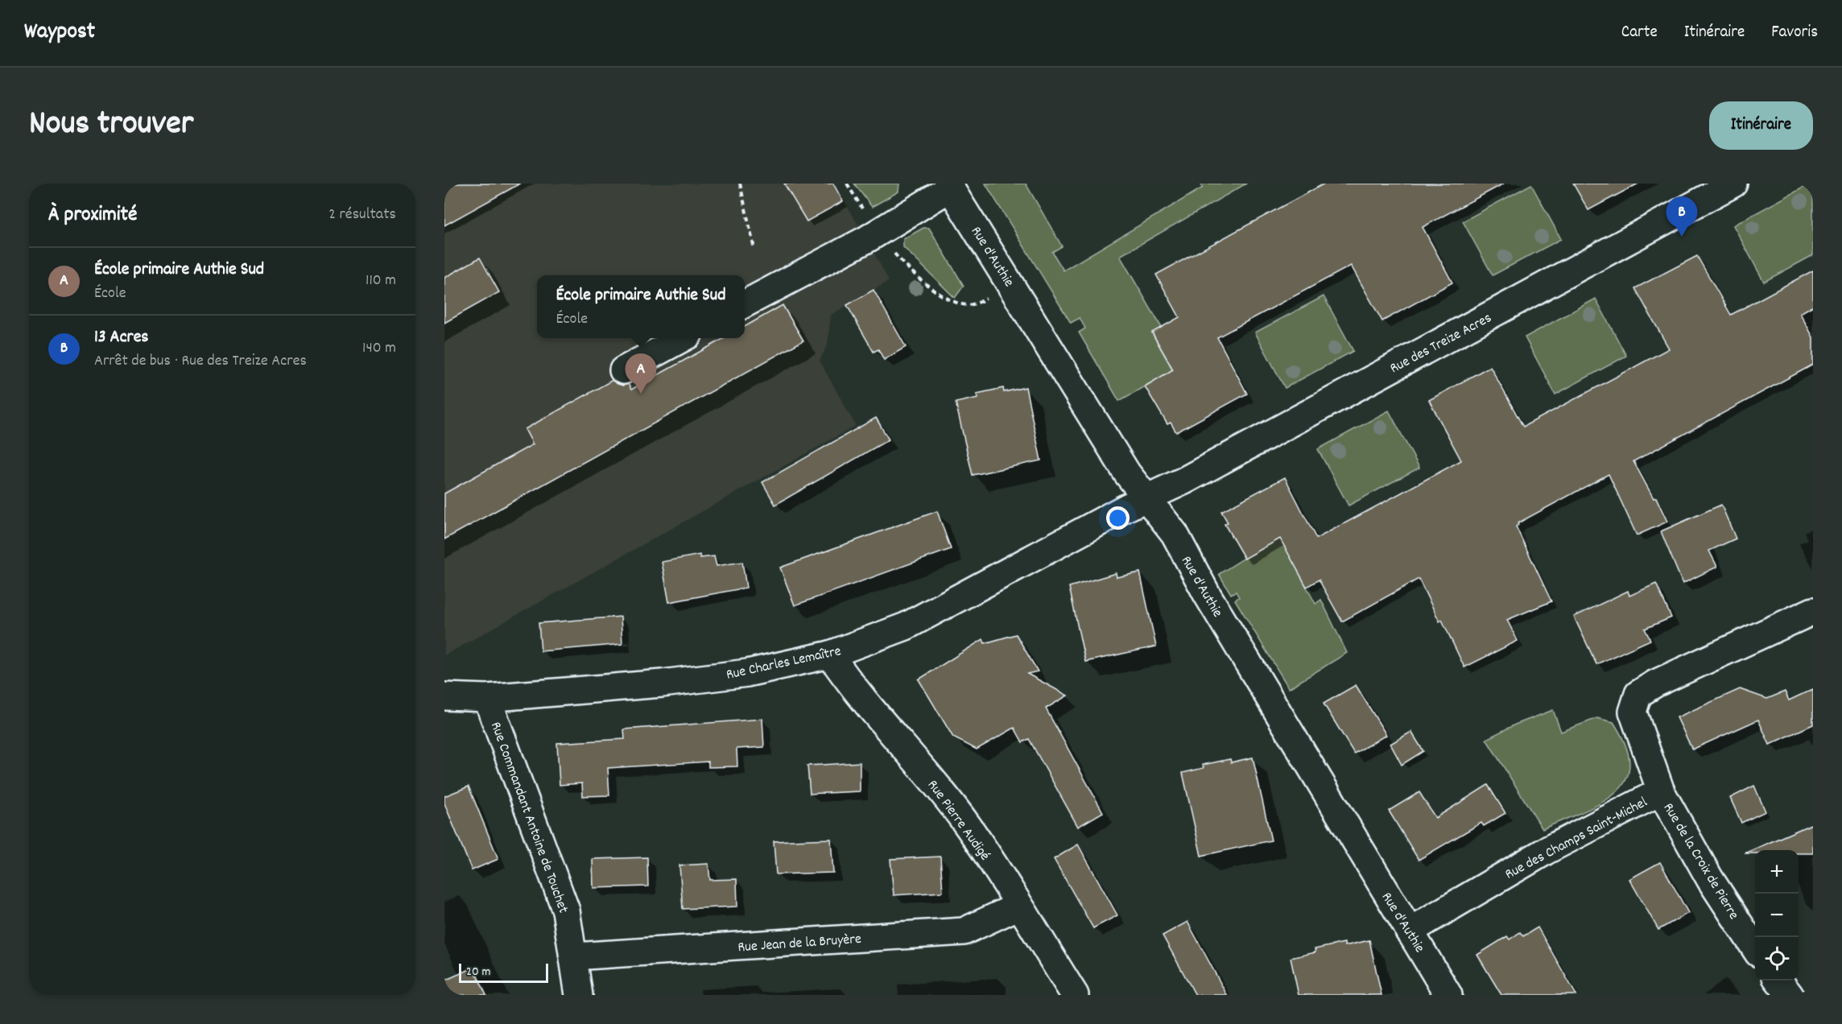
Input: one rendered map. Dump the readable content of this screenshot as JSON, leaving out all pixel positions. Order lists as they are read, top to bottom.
{
  "streets": {
    "street": [
      "Rue d'Authie",
      "Rue des Treize Acres",
      "Rue Charles Lemaître",
      "Rue Commandant Antoine de Touchet",
      "Rue Pierre Audigé",
      "Rue des Champs Saint-Michel",
      "Rue de la Croix de Pierre",
      "Rue Jean de la Bruyère"
    ]
  },
  "crossings": [
    ["Rue d'Authie", "Rue des Treize Acres"],
    ["Rue d'Authie", "Rue Charles Lemaître"],
    ["Rue d'Authie", "Rue des Champs Saint-Michel"],
    ["Rue des Treize Acres", "Rue Charles Lemaître"],
    ["Rue Charles Lemaître", "Rue Commandant Antoine de Touchet"],
    ["Rue Charles Lemaître", "Rue Pierre Audigé"],
    ["Rue Commandant Antoine de Touchet", "Rue Jean de la Bruyère"],
    ["Rue Pierre Audigé", "Rue Jean de la Bruyère"],
    ["Rue des Champs Saint-Michel", "Rue de la Croix de Pierre"]
  ],
  "scale_bar": "20 m",
  "page": {
    "header": "Waypost",
    "nav": ["Carte", "Itinéraire", "Favoris"],
    "title": "Nous trouver",
    "buttons": "Itinéraire",
    "heading": ["À proximité", "2 résultats"],
    "pins": ["B", "A"],
    "list": [
      {
        "mark": "A",
        "name": "École primaire Authie Sud",
        "note": "École",
        "value": "110 m"
      },
      {
        "mark": "B",
        "name": "13 Acres",
        "note": "Arrêt de bus · Rue des Treize Acres",
        "value": "140 m"
      }
    ],
    "popup": ["École primaire Authie Sud", "École"],
    "map_buttons": ["+", "−"],
    "scale": "20 m"
  }
}
